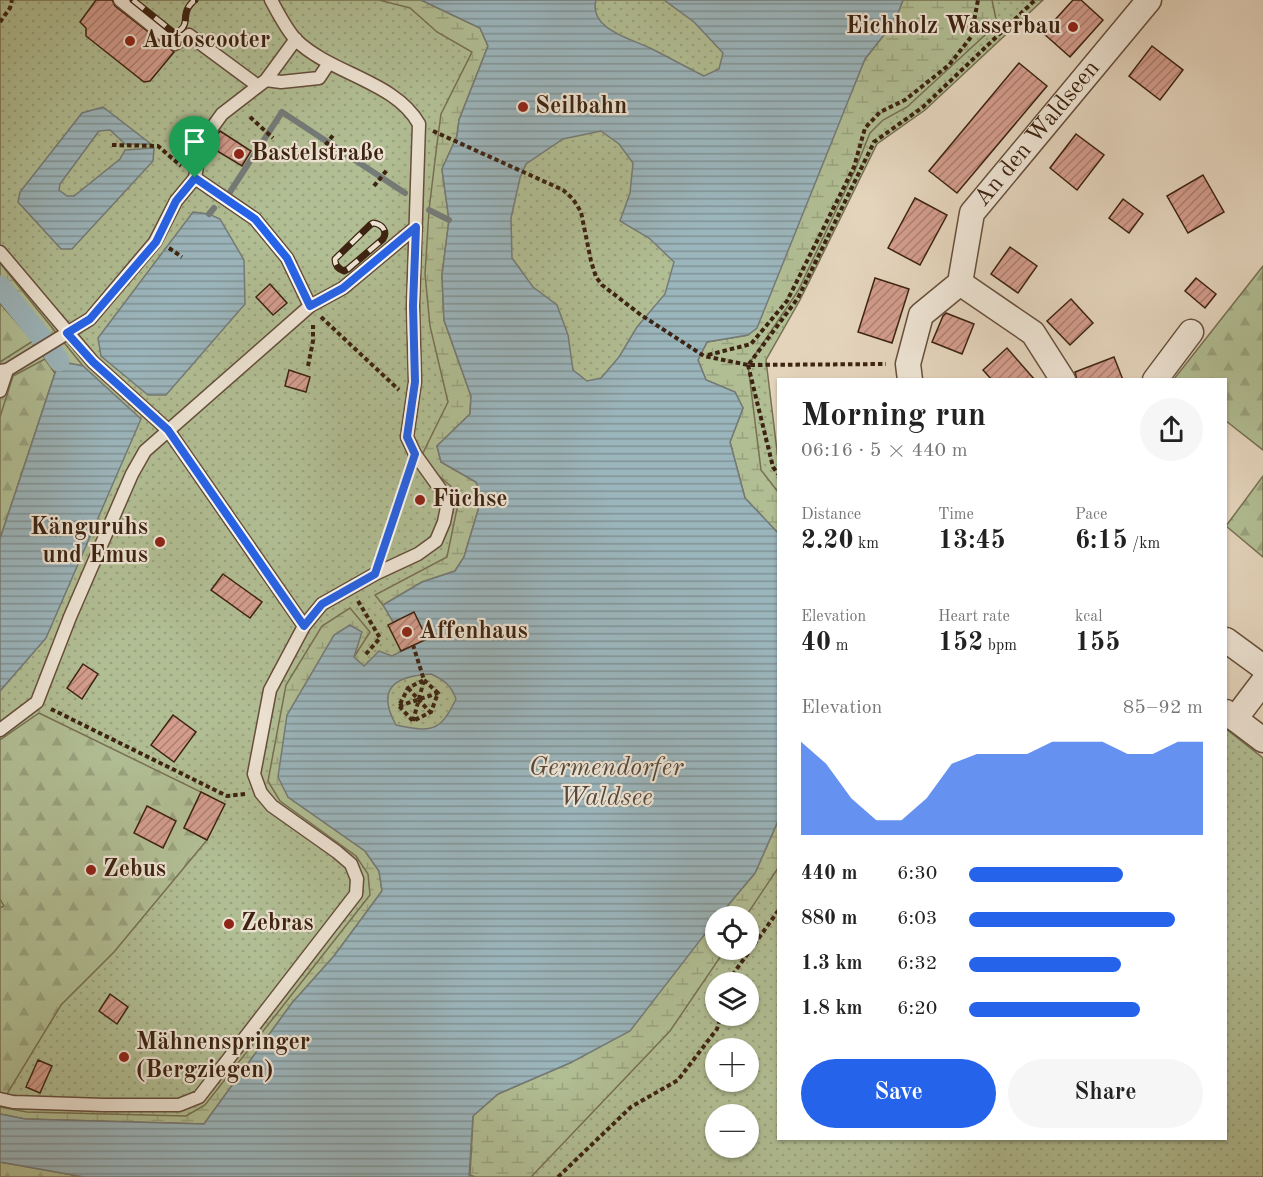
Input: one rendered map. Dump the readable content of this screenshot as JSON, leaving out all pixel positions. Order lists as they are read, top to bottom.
{
  "streets": {
    "street": ["An den Waldseen"]
  },
  "water": ["Germendorfer Waldsee"],
  "places": [
    "Eichholz Wasserbau",
    "Autoscooter",
    "Seilbahn",
    "Bastelstraße",
    "Füchse",
    "Känguruhs und Emus",
    "Affenhaus",
    "Zebus",
    "Zebras",
    "Mähnenspringer (Bergziegen)"
  ],
  "page": {
    "heading": ["Morning run", "06:16 · 5 × 440 m"],
    "stats": [
      ["Distance", "2.20 km"],
      ["Time", "13:45"],
      ["Pace", "6:15 /km"],
      ["Elevation", "40 m"],
      ["Heart rate", "152 bpm"],
      ["kcal", "155"]
    ],
    "chart": ["Elevation", "85–92 m"],
    "list": [
      {
        "name": "440 m",
        "note": "6:30"
      },
      {
        "name": "880 m",
        "note": "6:03"
      },
      {
        "name": "1.3 km",
        "note": "6:32"
      },
      {
        "name": "1.8 km",
        "note": "6:20"
      }
    ],
    "map_buttons": ["+", "−"],
    "buttons": ["Save", "Share"]
  }
}
